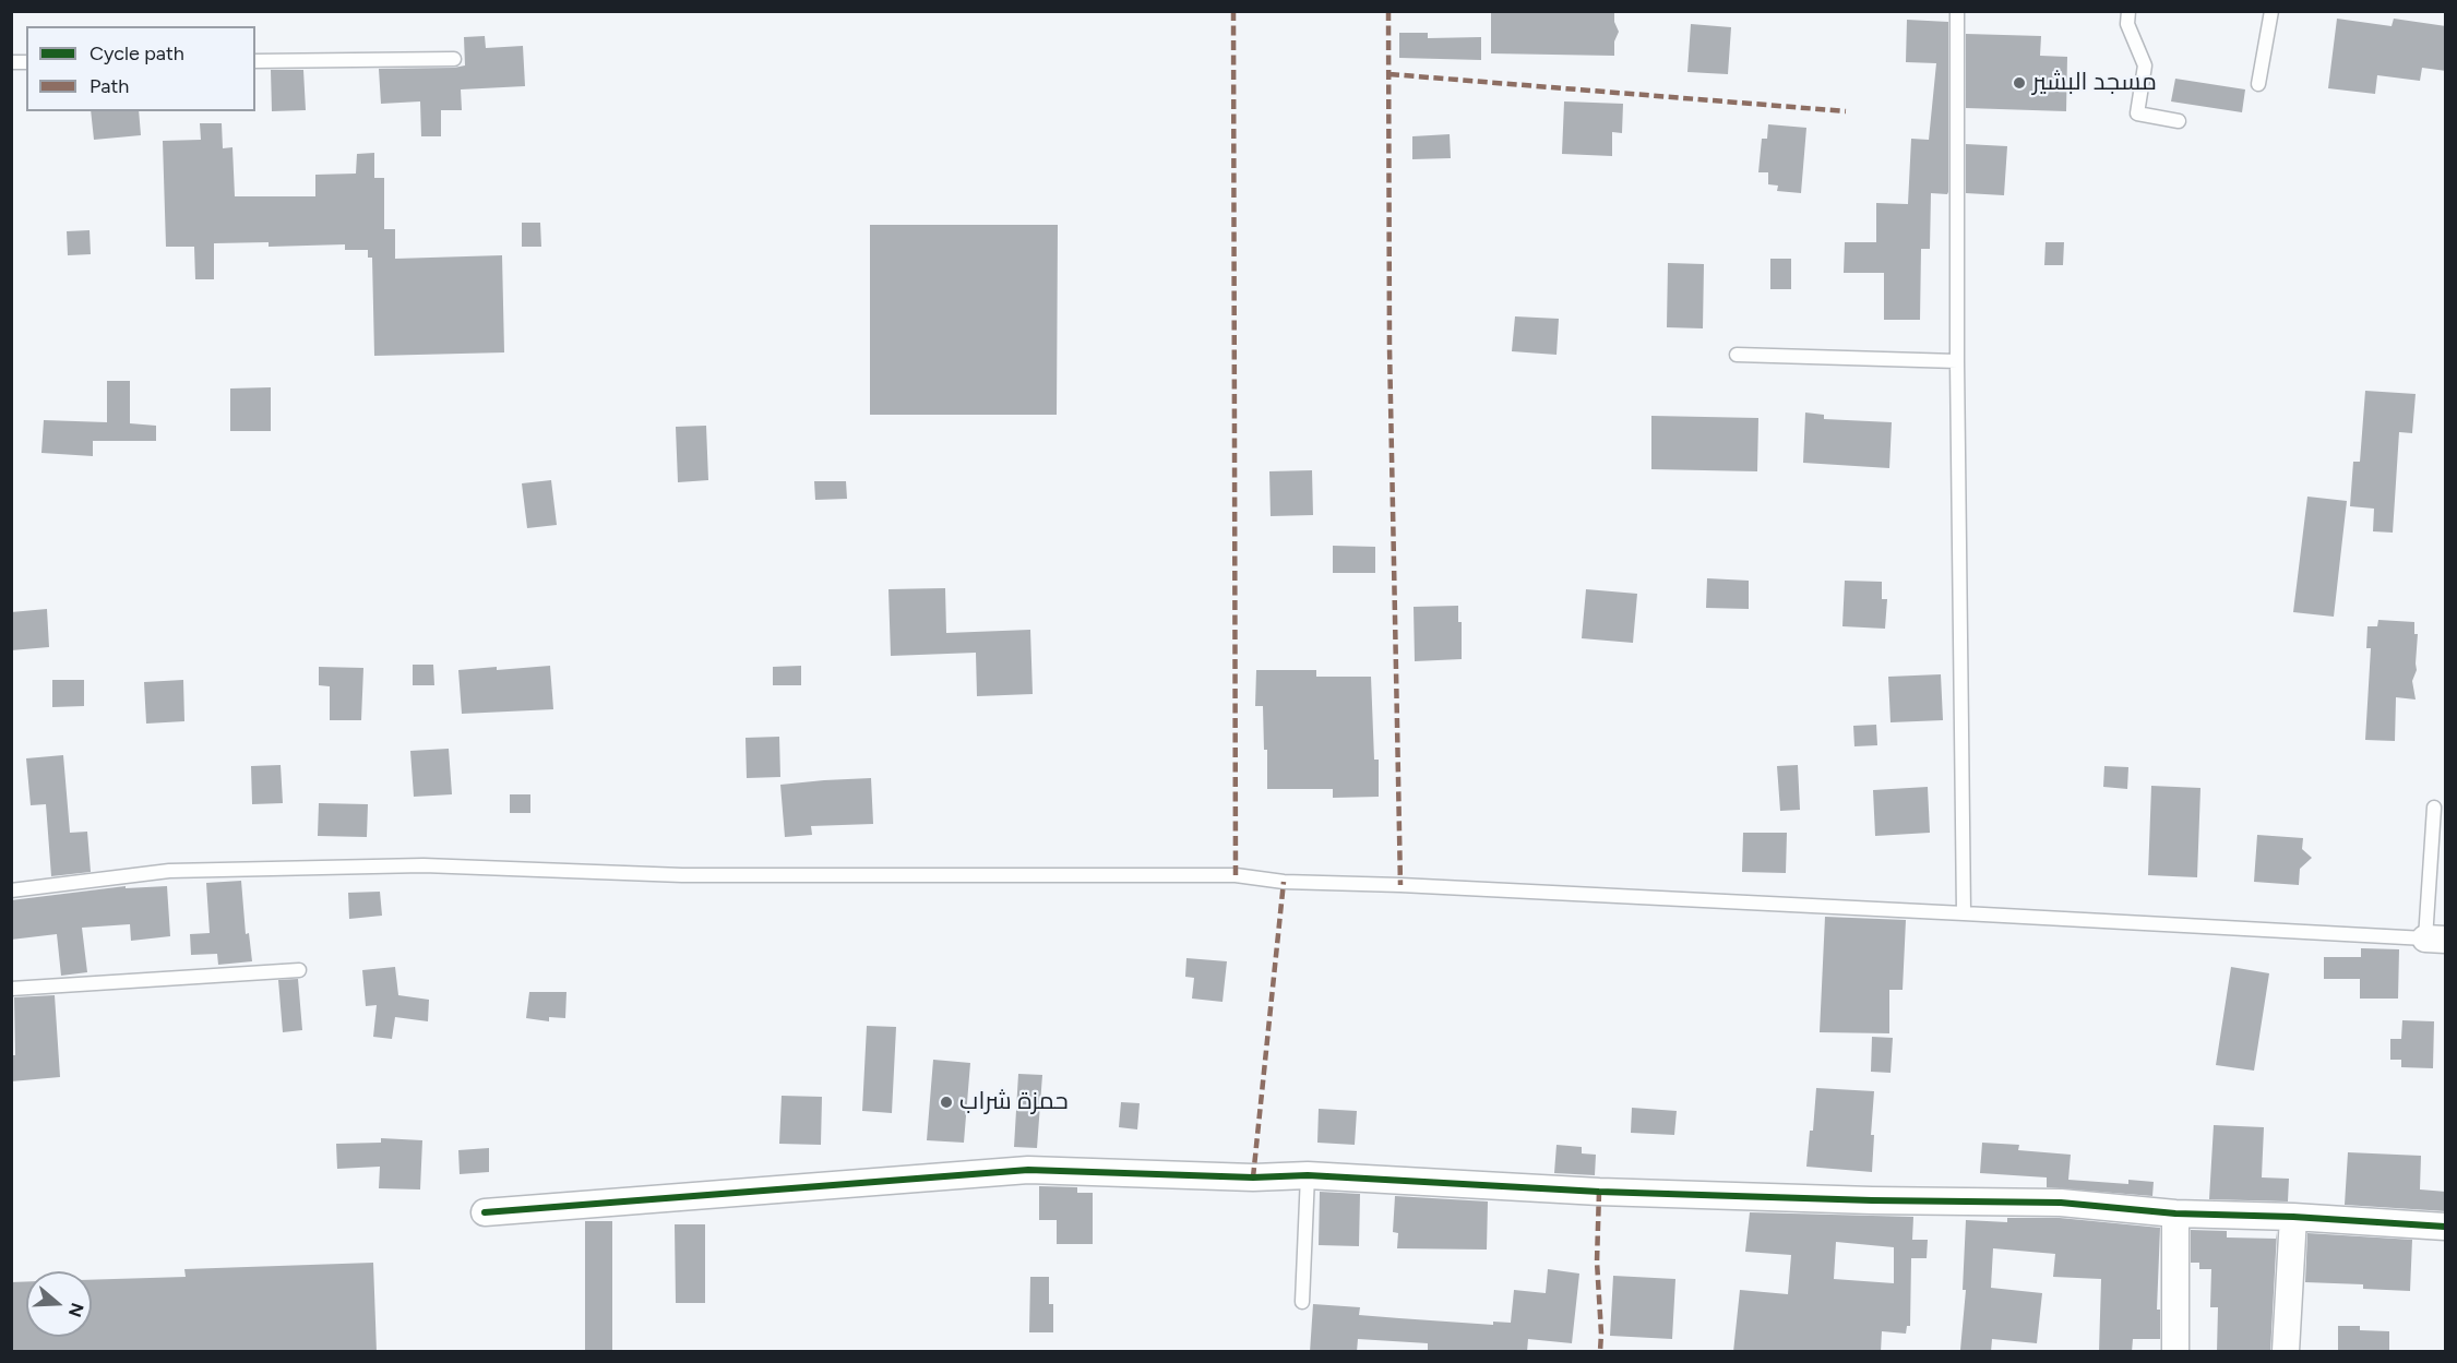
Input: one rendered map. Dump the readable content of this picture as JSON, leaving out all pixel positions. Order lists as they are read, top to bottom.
{
  "places": ["مسجد البشير", "حمزة شراب"],
  "legend": ["Cycle path", "Path"],
  "north": "right"
}
